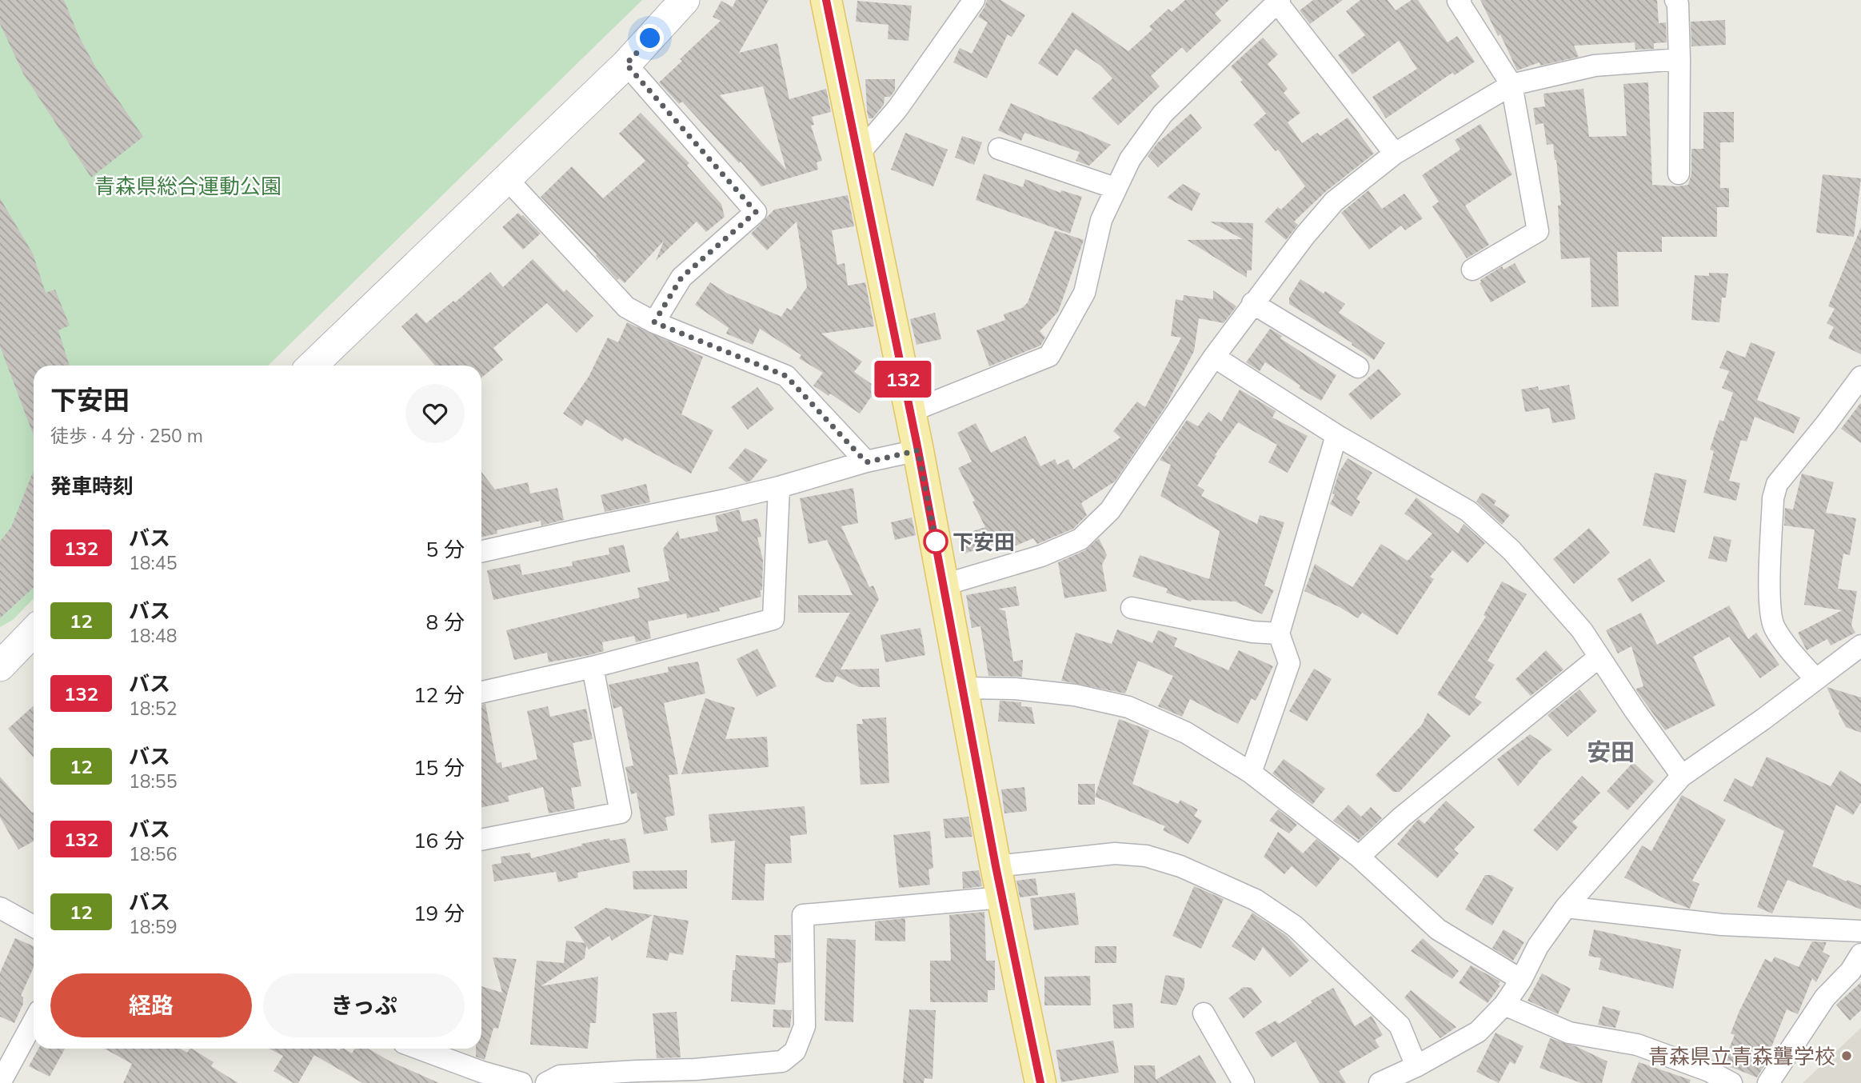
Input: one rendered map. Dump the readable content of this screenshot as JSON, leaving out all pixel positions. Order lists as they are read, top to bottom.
{
  "districts": ["安田"],
  "parks": ["青森県総合運動公園"],
  "places": ["下安田", "青森県立青森聾学校"],
  "lines": ["bus line 132"],
  "page": {
    "on_map": "132",
    "heading": [
      ["下安田", "徒歩 · 4 分 · 250 m"],
      "発車時刻"
    ],
    "list": [
      {
        "mark": "132",
        "name": "バス",
        "note": "18:45",
        "value": "5 分"
      },
      {
        "mark": "12",
        "name": "バス",
        "note": "18:48",
        "value": "8 分"
      },
      {
        "mark": "132",
        "name": "バス",
        "note": "18:52",
        "value": "12 分"
      },
      {
        "mark": "12",
        "name": "バス",
        "note": "18:55",
        "value": "15 分"
      },
      {
        "mark": "132",
        "name": "バス",
        "note": "18:56",
        "value": "16 分"
      },
      {
        "mark": "12",
        "name": "バス",
        "note": "18:59",
        "value": "19 分"
      }
    ],
    "buttons": ["経路", "きっぷ"]
  }
}
